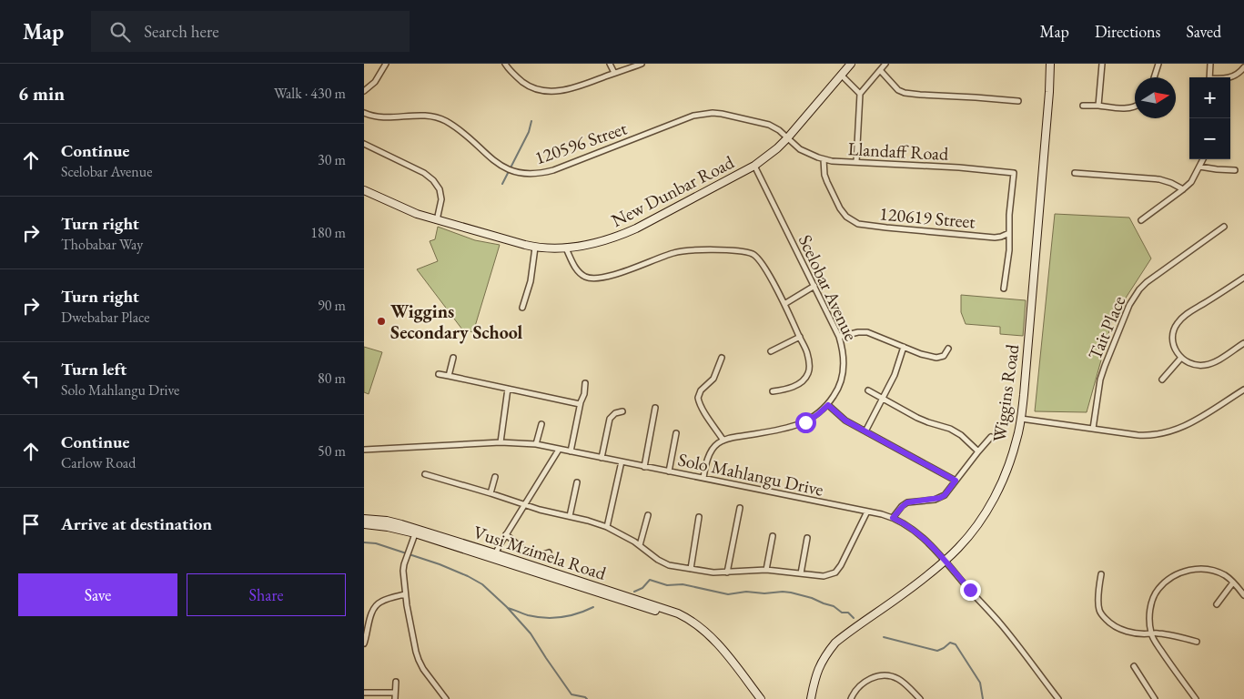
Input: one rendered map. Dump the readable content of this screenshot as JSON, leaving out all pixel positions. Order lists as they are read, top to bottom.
{
  "streets": {
    "street": [
      "120596 Street",
      "Llandaff Road",
      "New Dunbar Road",
      "120619 Street",
      "Scelobar Avenue",
      "Tait Place",
      "Wiggins Road",
      "Solo Mahlangu Drive",
      "Vusi Mzimela Road"
    ]
  },
  "crossings": [
    ["120596 Street", "Llandaff Road"],
    ["120596 Street", "New Dunbar Road"],
    ["Llandaff Road", "New Dunbar Road"],
    ["Llandaff Road", "120619 Street"],
    ["New Dunbar Road", "Scelobar Avenue"],
    ["Wiggins Road", "Solo Mahlangu Drive"]
  ],
  "places": ["Wiggins Secondary School"],
  "north": "right",
  "page": {
    "header": "Map",
    "search": "Search here",
    "nav": ["Map", "Directions", "Saved"],
    "heading": ["6 min", "Walk · 430 m"],
    "map_buttons": ["+", "−"],
    "list": [
      ["Continue", "Scelobar Avenue", "30 m"],
      ["Turn right", "Thobabar Way", "180 m"],
      ["Turn right", "Dwebabar Place", "90 m"],
      ["Turn left", "Solo Mahlangu Drive", "80 m"],
      ["Continue", "Carlow Road", "50 m"],
      "Arrive at destination"
    ],
    "buttons": ["Save", "Share"]
  }
}
